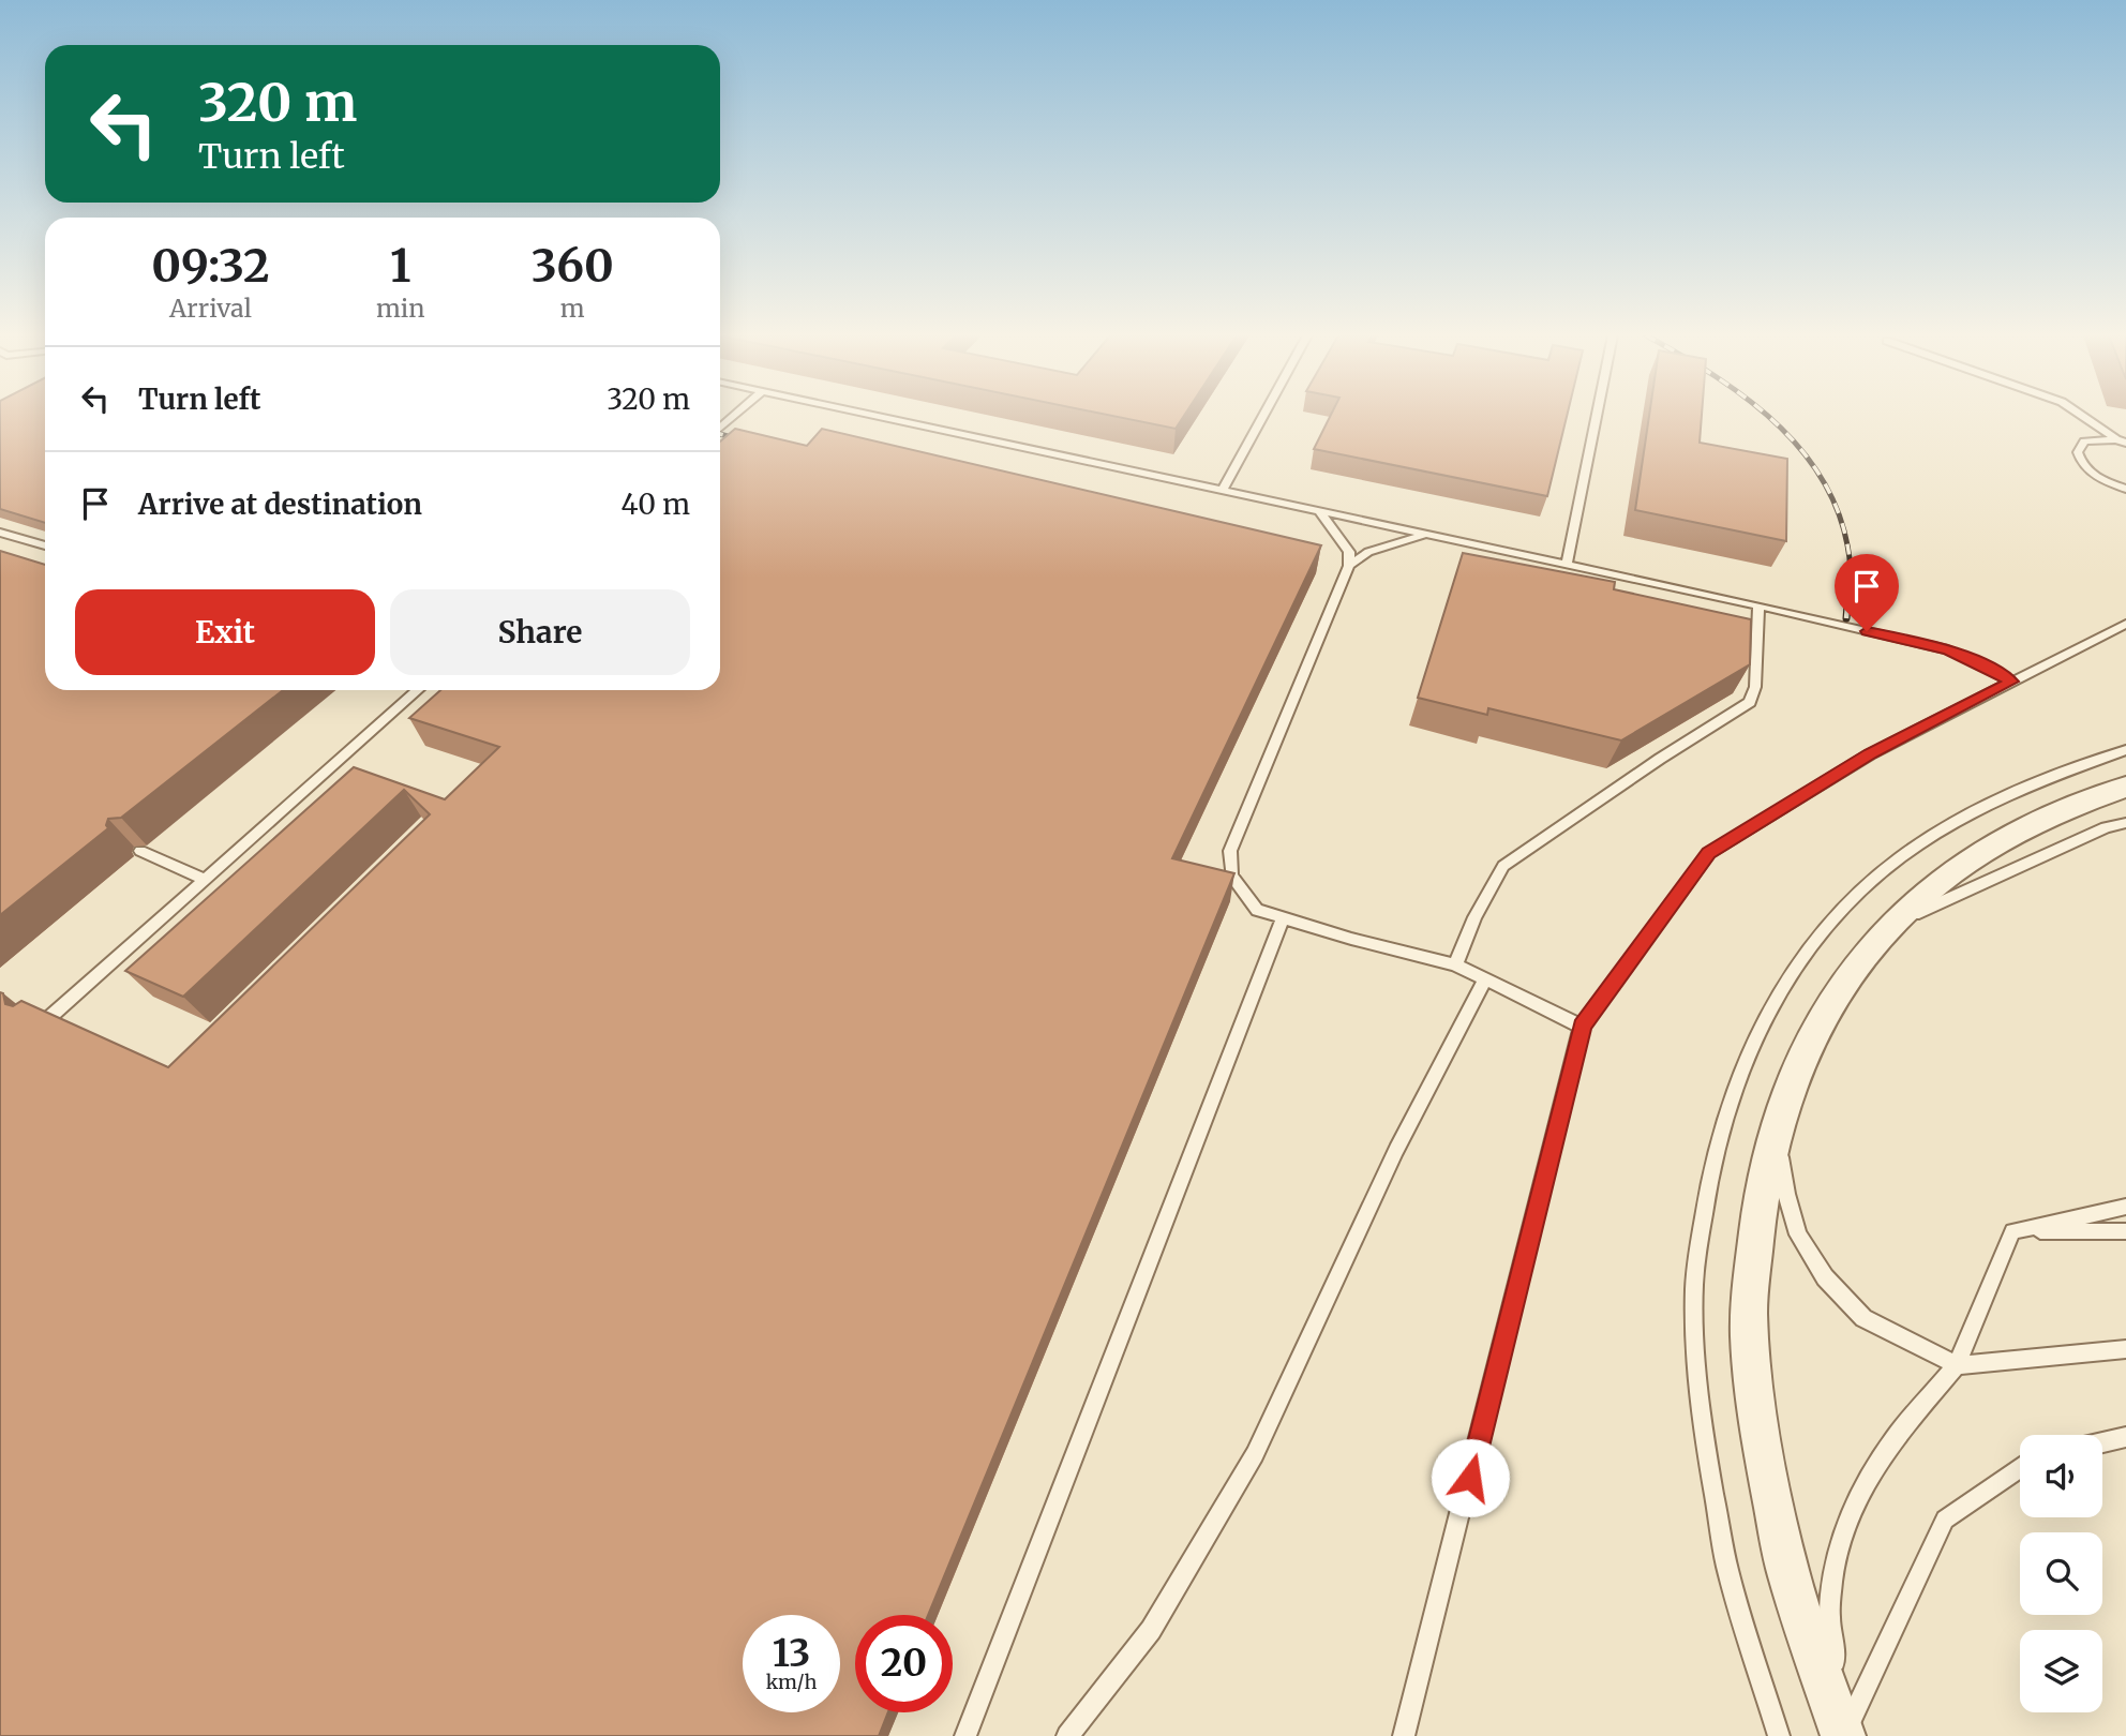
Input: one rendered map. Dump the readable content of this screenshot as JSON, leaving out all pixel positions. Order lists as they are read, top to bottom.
{
  "page": {
    "turn": ["320 m", "Turn left"],
    "eta": [
      "09:32",
      "Arrival",
      "1",
      "min",
      "360",
      "m"
    ],
    "list": [
      {
        "name": "Turn left",
        "value": "320 m"
      },
      {
        "name": "Arrive at destination",
        "value": "40 m"
      }
    ],
    "buttons": ["Exit", "Share"],
    "speed": "13 km/h",
    "limit": "20"
  }
}
